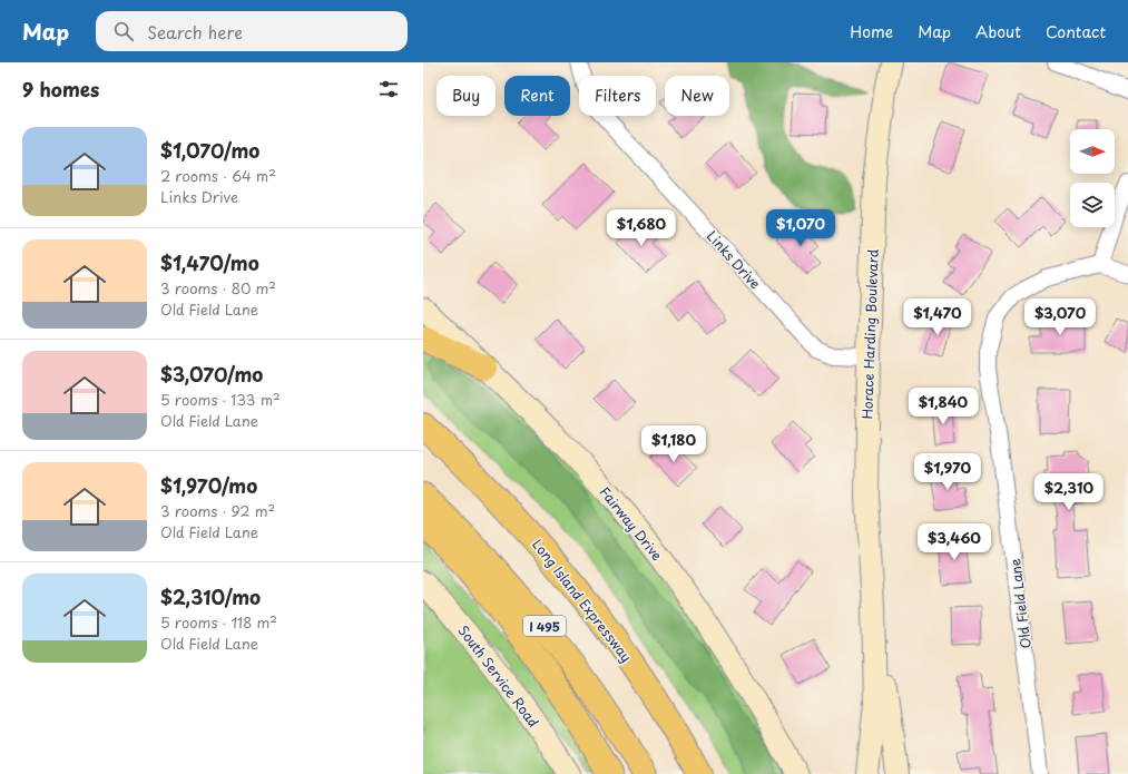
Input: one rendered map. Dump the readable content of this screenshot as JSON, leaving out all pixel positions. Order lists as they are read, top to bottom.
{
  "streets": {
    "highway": ["Long Island Expressway", "I 495"],
    "street": [
      "Links Drive",
      "Horace Harding Boulevard",
      "Fairway Drive",
      "Old Field Lane",
      "South Service Road"
    ]
  },
  "crossings": [
    ["Links Drive", "Horace Harding Boulevard"]
  ],
  "north": "right",
  "page": {
    "header": "Map",
    "search": "Search here",
    "nav": [
      "Home",
      "Map",
      "About",
      "Contact"
    ],
    "heading": "9 homes",
    "chip": [
      "Buy",
      "Rent",
      "Filters",
      "New"
    ],
    "list": [
      {
        "name": "$1,070/mo",
        "note": "2 rooms · 64 m² · Links Drive"
      },
      {
        "name": "$1,470/mo",
        "note": "3 rooms · 80 m² · Old Field Lane"
      },
      {
        "name": "$3,070/mo",
        "note": "5 rooms · 133 m² · Old Field Lane"
      },
      {
        "name": "$1,970/mo",
        "note": "3 rooms · 92 m² · Old Field Lane"
      },
      {
        "name": "$2,310/mo",
        "note": "5 rooms · 118 m² · Old Field Lane"
      }
    ],
    "price": [
      "$1,680",
      "$1,070",
      "$1,470",
      "$3,070",
      "$1,840",
      "$1,180",
      "$1,970",
      "$2,310",
      "$3,460"
    ]
  }
}
